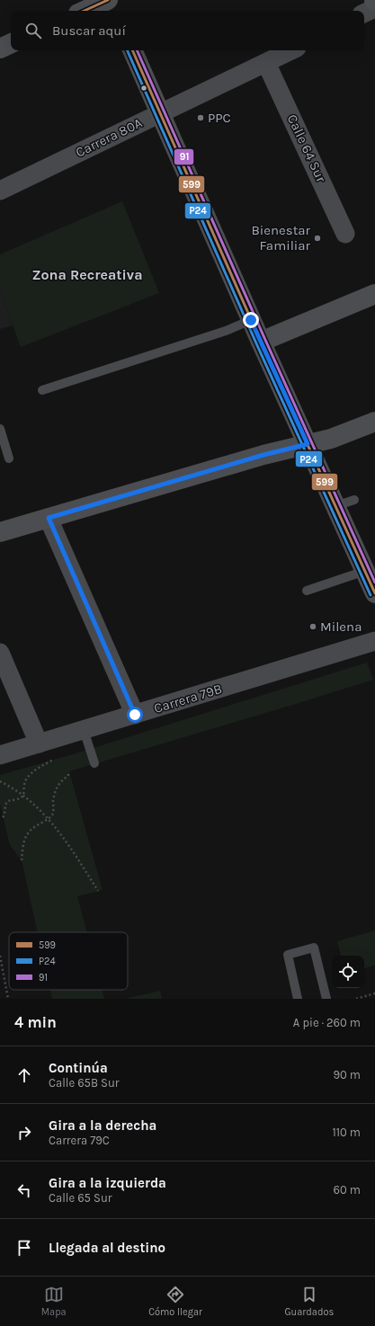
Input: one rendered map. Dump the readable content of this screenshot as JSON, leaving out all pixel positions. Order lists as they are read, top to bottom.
{
  "streets": {
    "street": ["Carrera 80A", "Calle 64 Sur", "Carrera 79B"]
  },
  "crossings": [
    ["Carrera 80A", "Calle 64 Sur"]
  ],
  "districts": ["Zona Recreativa"],
  "places": ["PPC", "Bienestar Familiar", "Milena"],
  "lines": ["transit line 599", "transit line P24", "transit line 91"],
  "legend": ["599", "P24", "91"],
  "page": {
    "search": "Buscar aquí",
    "heading": ["4 min", "A pie · 260 m"],
    "list": [
      ["Continúa", "Calle 65B Sur", "90 m"],
      ["Gira a la derecha", "Carrera 79C", "110 m"],
      ["Gira a la izquierda", "Calle 65 Sur", "60 m"],
      "Llegada al destino"
    ],
    "nav": ["Mapa", "Cómo llegar", "Guardados"]
  }
}
